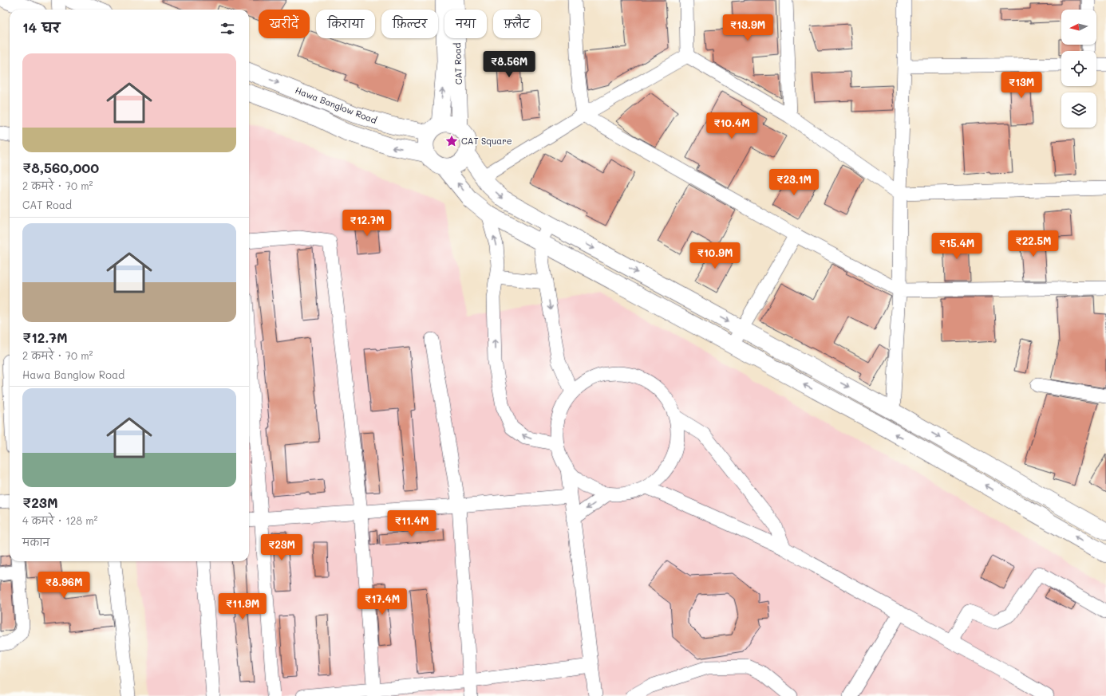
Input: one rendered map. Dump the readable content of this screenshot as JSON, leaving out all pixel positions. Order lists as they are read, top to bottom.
{
  "streets": {
    "street": ["CAT Road", "Hawa Banglow Road"]
  },
  "crossings": [
    ["CAT Road", "Hawa Banglow Road"]
  ],
  "places": {
    "place": ["CAT Square"]
  },
  "north": "left",
  "page": {
    "chip": [
      "खरीदें",
      "किराया",
      "फ़िल्टर",
      "नया",
      "फ़्लैट"
    ],
    "heading": "14 घर",
    "price": [
      "₹13.9M",
      "₹8.56M",
      "₹13M",
      "₹10.4M",
      "₹23.1M",
      "₹12.7M",
      "₹22.5M",
      "₹15.4M",
      "₹10.9M",
      "₹11.4M",
      "₹23M",
      "₹8.96M",
      "₹17.4M",
      "₹11.9M"
    ],
    "list": [
      {
        "name": "₹8,560,000",
        "note": "2 कमरे · 70 m² · CAT Road"
      },
      {
        "name": "₹12.7M",
        "note": "2 कमरे · 70 m² · Hawa Banglow Road"
      },
      {
        "name": "₹23M",
        "note": "4 कमरे · 128 m² · मकान"
      }
    ]
  }
}
